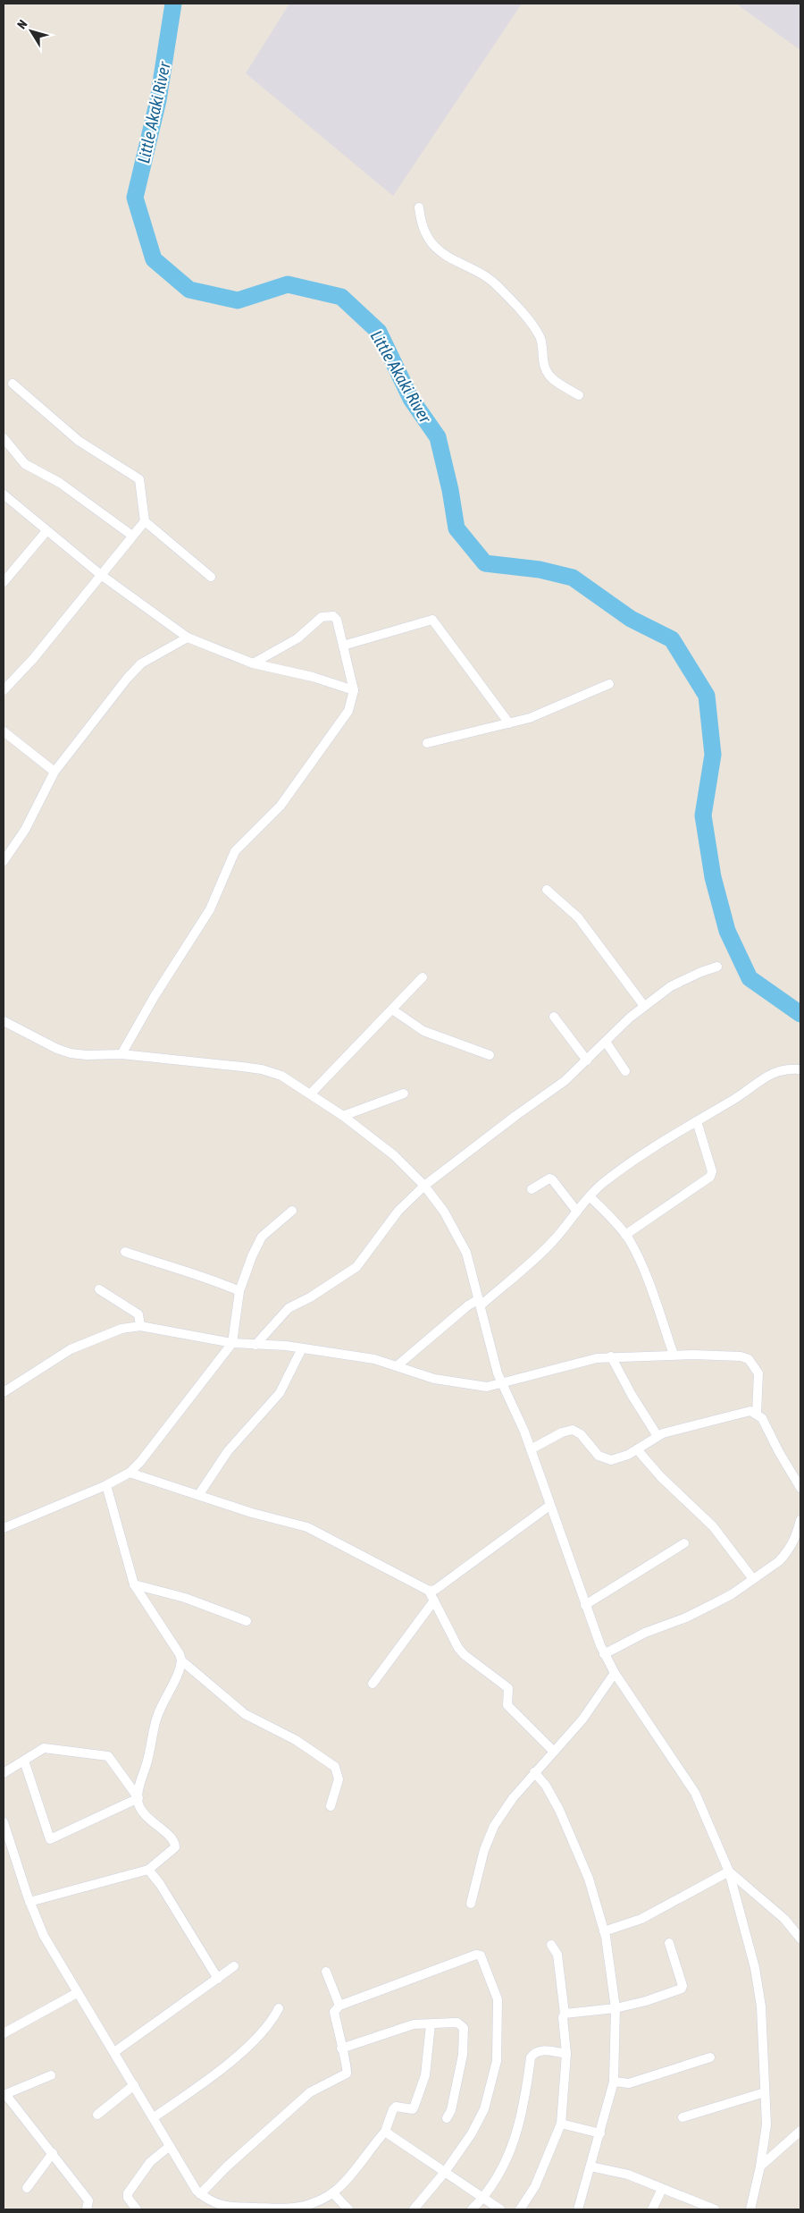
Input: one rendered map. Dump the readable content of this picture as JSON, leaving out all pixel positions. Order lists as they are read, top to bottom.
{
  "water": ["Little Akaki River"],
  "north": "top left"
}
